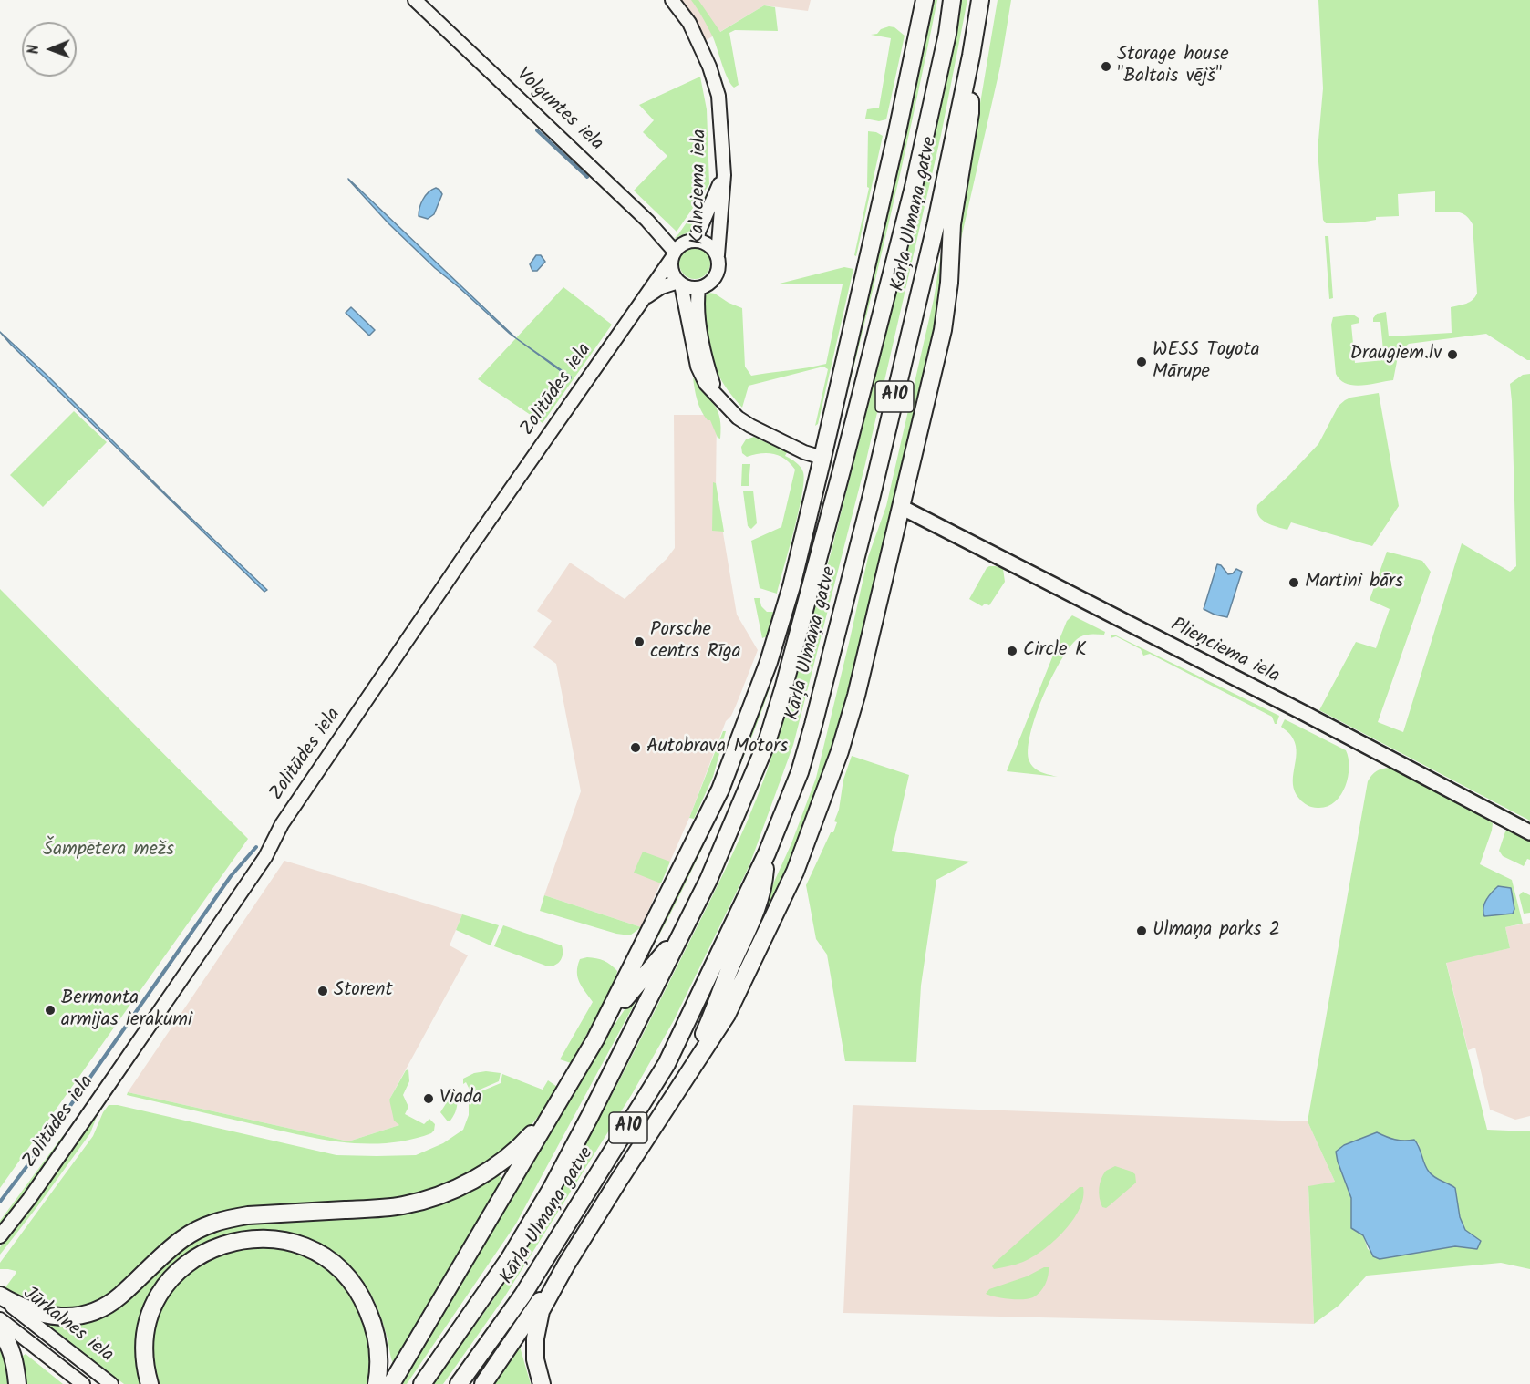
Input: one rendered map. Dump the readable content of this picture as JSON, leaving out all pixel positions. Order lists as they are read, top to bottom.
{
  "streets": {
    "highway": ["Kārļa Ulmaņa gatve", "A10"],
    "main road": ["Plieņciema iela"],
    "street": [
      "Volguntes iela",
      "Kalnciema iela",
      "Zolitūdes iela",
      "Jūrkalnes iela"
    ]
  },
  "crossings": [
    ["Volguntes iela", "Kalnciema iela"],
    ["Volguntes iela", "Zolitūdes iela"],
    ["Kalnciema iela", "Zolitūdes iela"]
  ],
  "parks": ["Šampētera mežs"],
  "places": [
    "Storage house \"Baltais vējš\"",
    "Draugiem.lv",
    "WESS Toyota Mārupe",
    "Martini bārs",
    "Porsche centrs Rīga",
    "Circle K",
    "Autobrava Motors",
    "Ulmaņa parks 2",
    "Storent",
    "Bermonta armijas ierakumi",
    "Viada"
  ],
  "north": "left"
}
